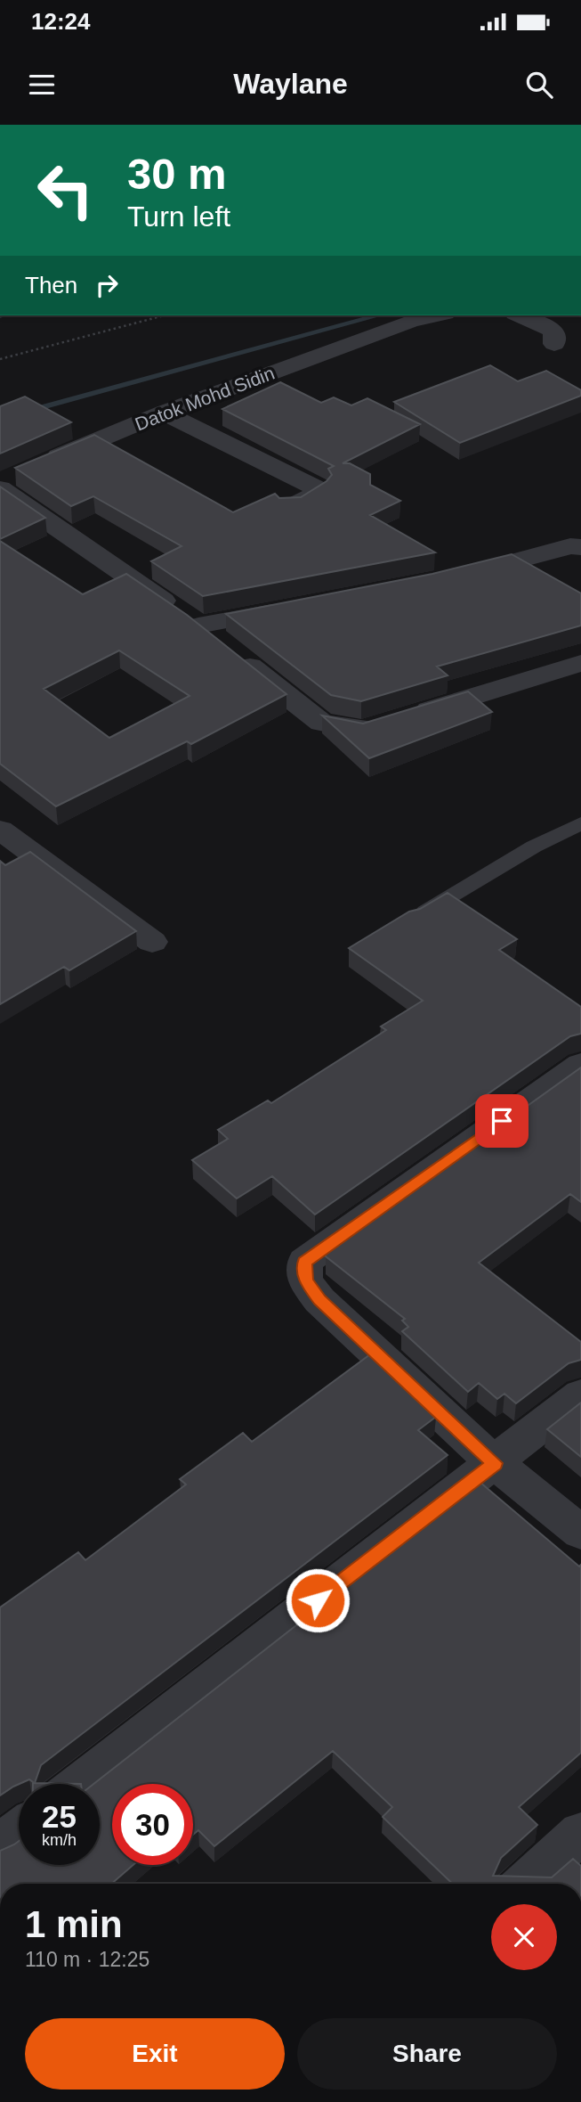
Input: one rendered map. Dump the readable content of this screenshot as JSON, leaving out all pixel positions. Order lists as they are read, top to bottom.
{
  "streets": {
    "street": ["Datok Mohd Sidin"]
  },
  "page": {
    "status": "12:24",
    "header": "Waylane",
    "turn": ["30 m", "Turn left"],
    "then": "Then",
    "speed": "25 km/h",
    "limit": "30",
    "heading": ["1 min", "110 m · 12:25"],
    "buttons": ["Exit", "Share"]
  }
}
